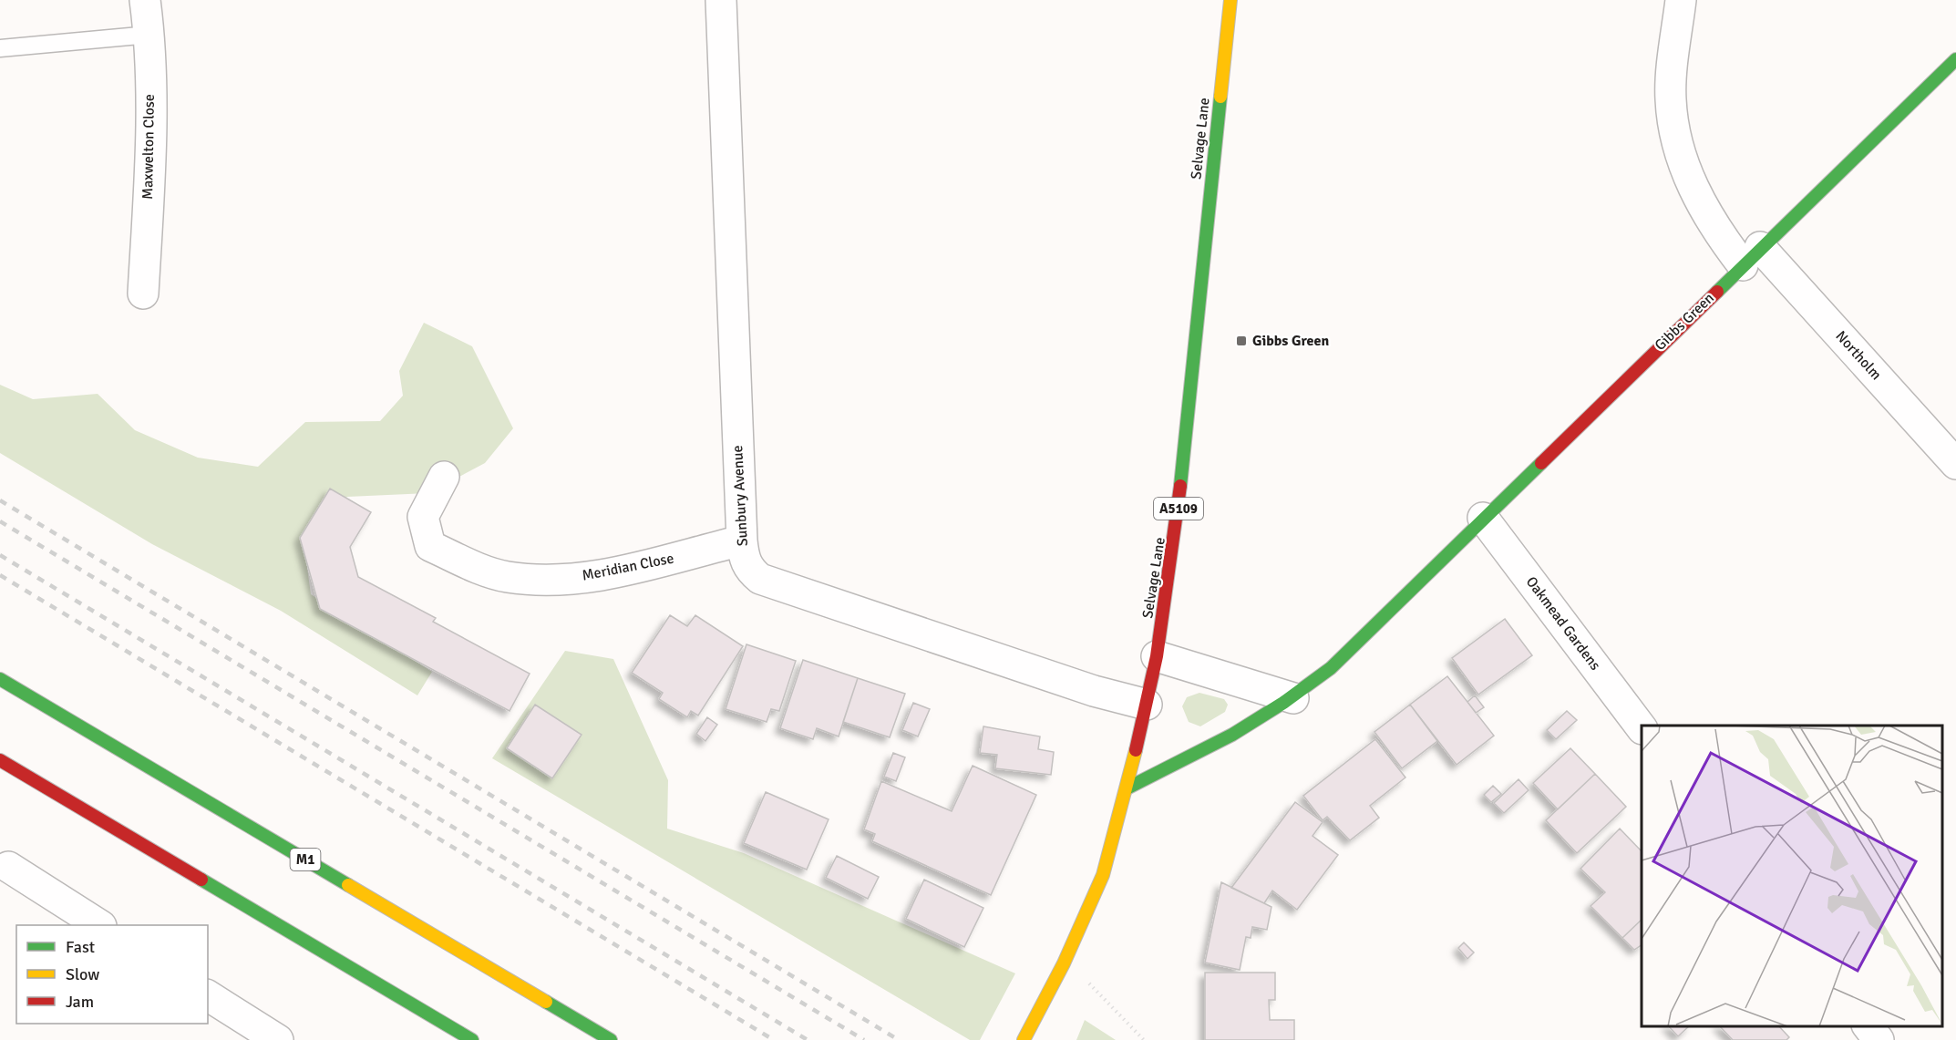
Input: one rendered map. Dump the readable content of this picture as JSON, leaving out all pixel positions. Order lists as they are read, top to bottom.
{
  "streets": {
    "main road": [
      "Selvage Lane",
      "Gibbs Green",
      "A5109",
      "M1"
    ],
    "street": [
      "Maxwelton Close",
      "Northolm",
      "Sunbury Avenue",
      "Meridian Close",
      "Oakmead Gardens"
    ]
  },
  "crossings": [
    ["Selvage Lane", "Gibbs Green"],
    ["Selvage Lane", "Sunbury Avenue"],
    ["Gibbs Green", "Northolm"],
    ["Gibbs Green", "Oakmead Gardens"],
    ["Sunbury Avenue", "Meridian Close"]
  ],
  "places": {
    "transit": ["Gibbs Green"]
  },
  "legend": ["Fast", "Slow", "Jam"]
}
